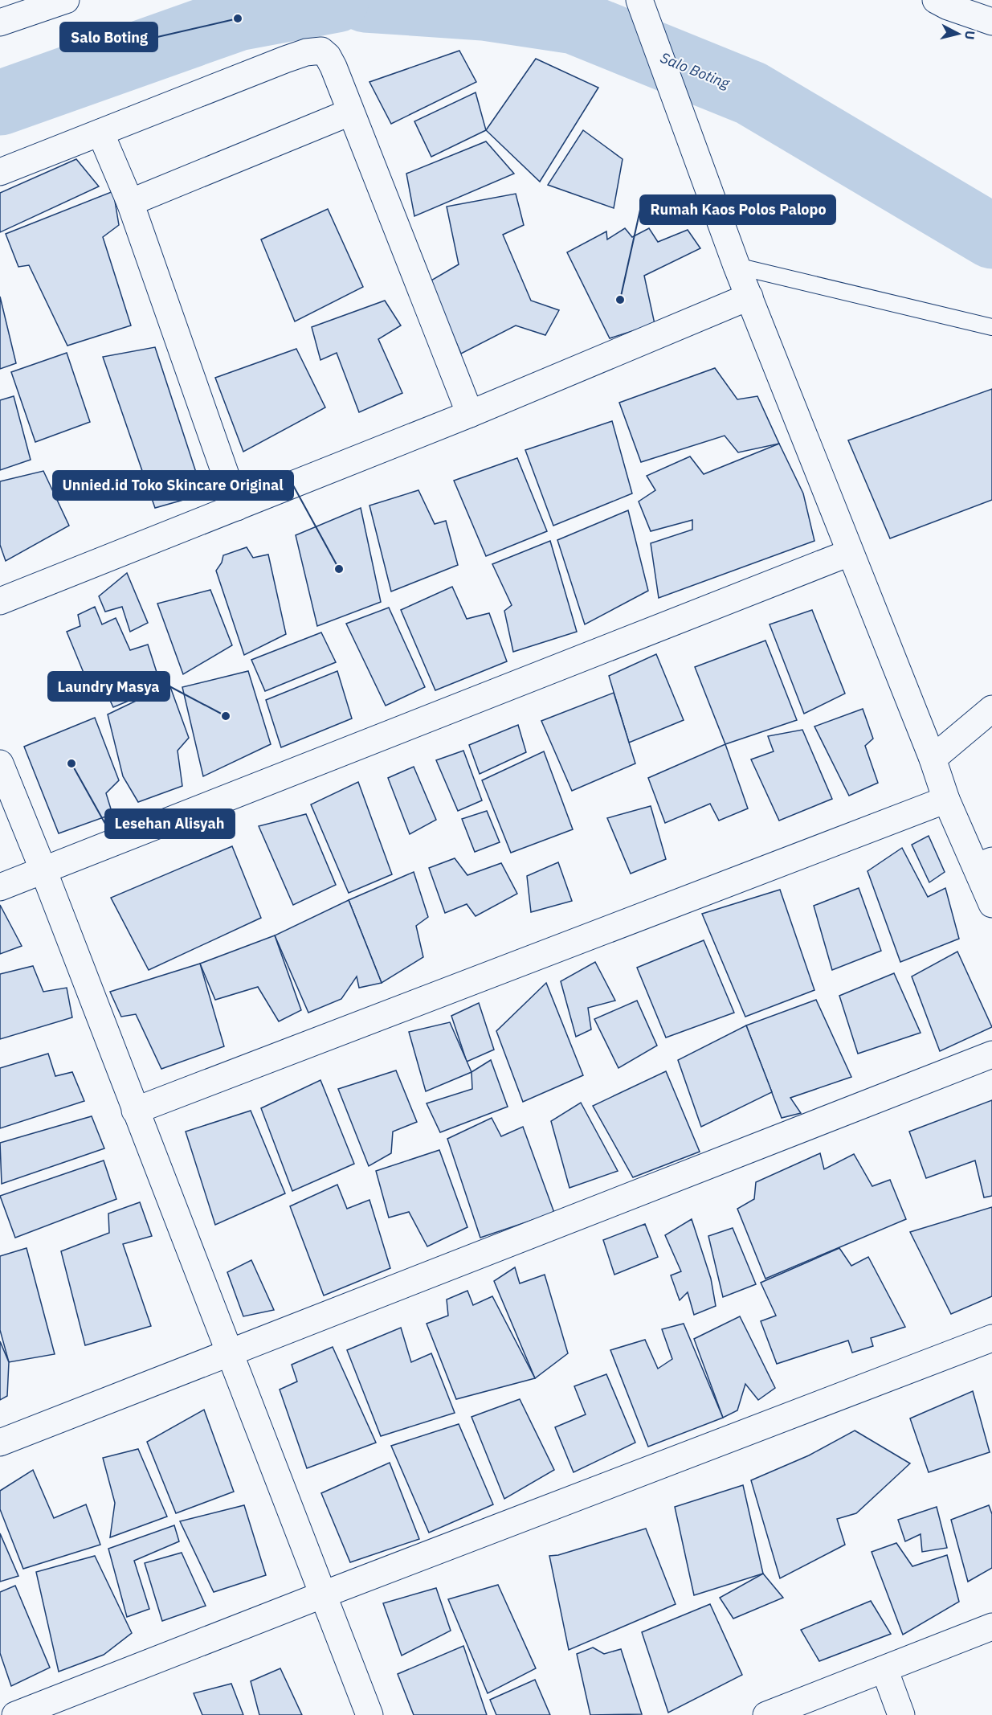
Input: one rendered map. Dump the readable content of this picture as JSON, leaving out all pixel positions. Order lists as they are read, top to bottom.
{
  "water": ["Salo Boting"],
  "places": [
    "Salo Boting",
    "Rumah Kaos Polos Palopo",
    "Unnied.id Toko Skincare Original",
    "Laundry Masya",
    "Lesehan Alisyah"
  ],
  "north": "right"
}
